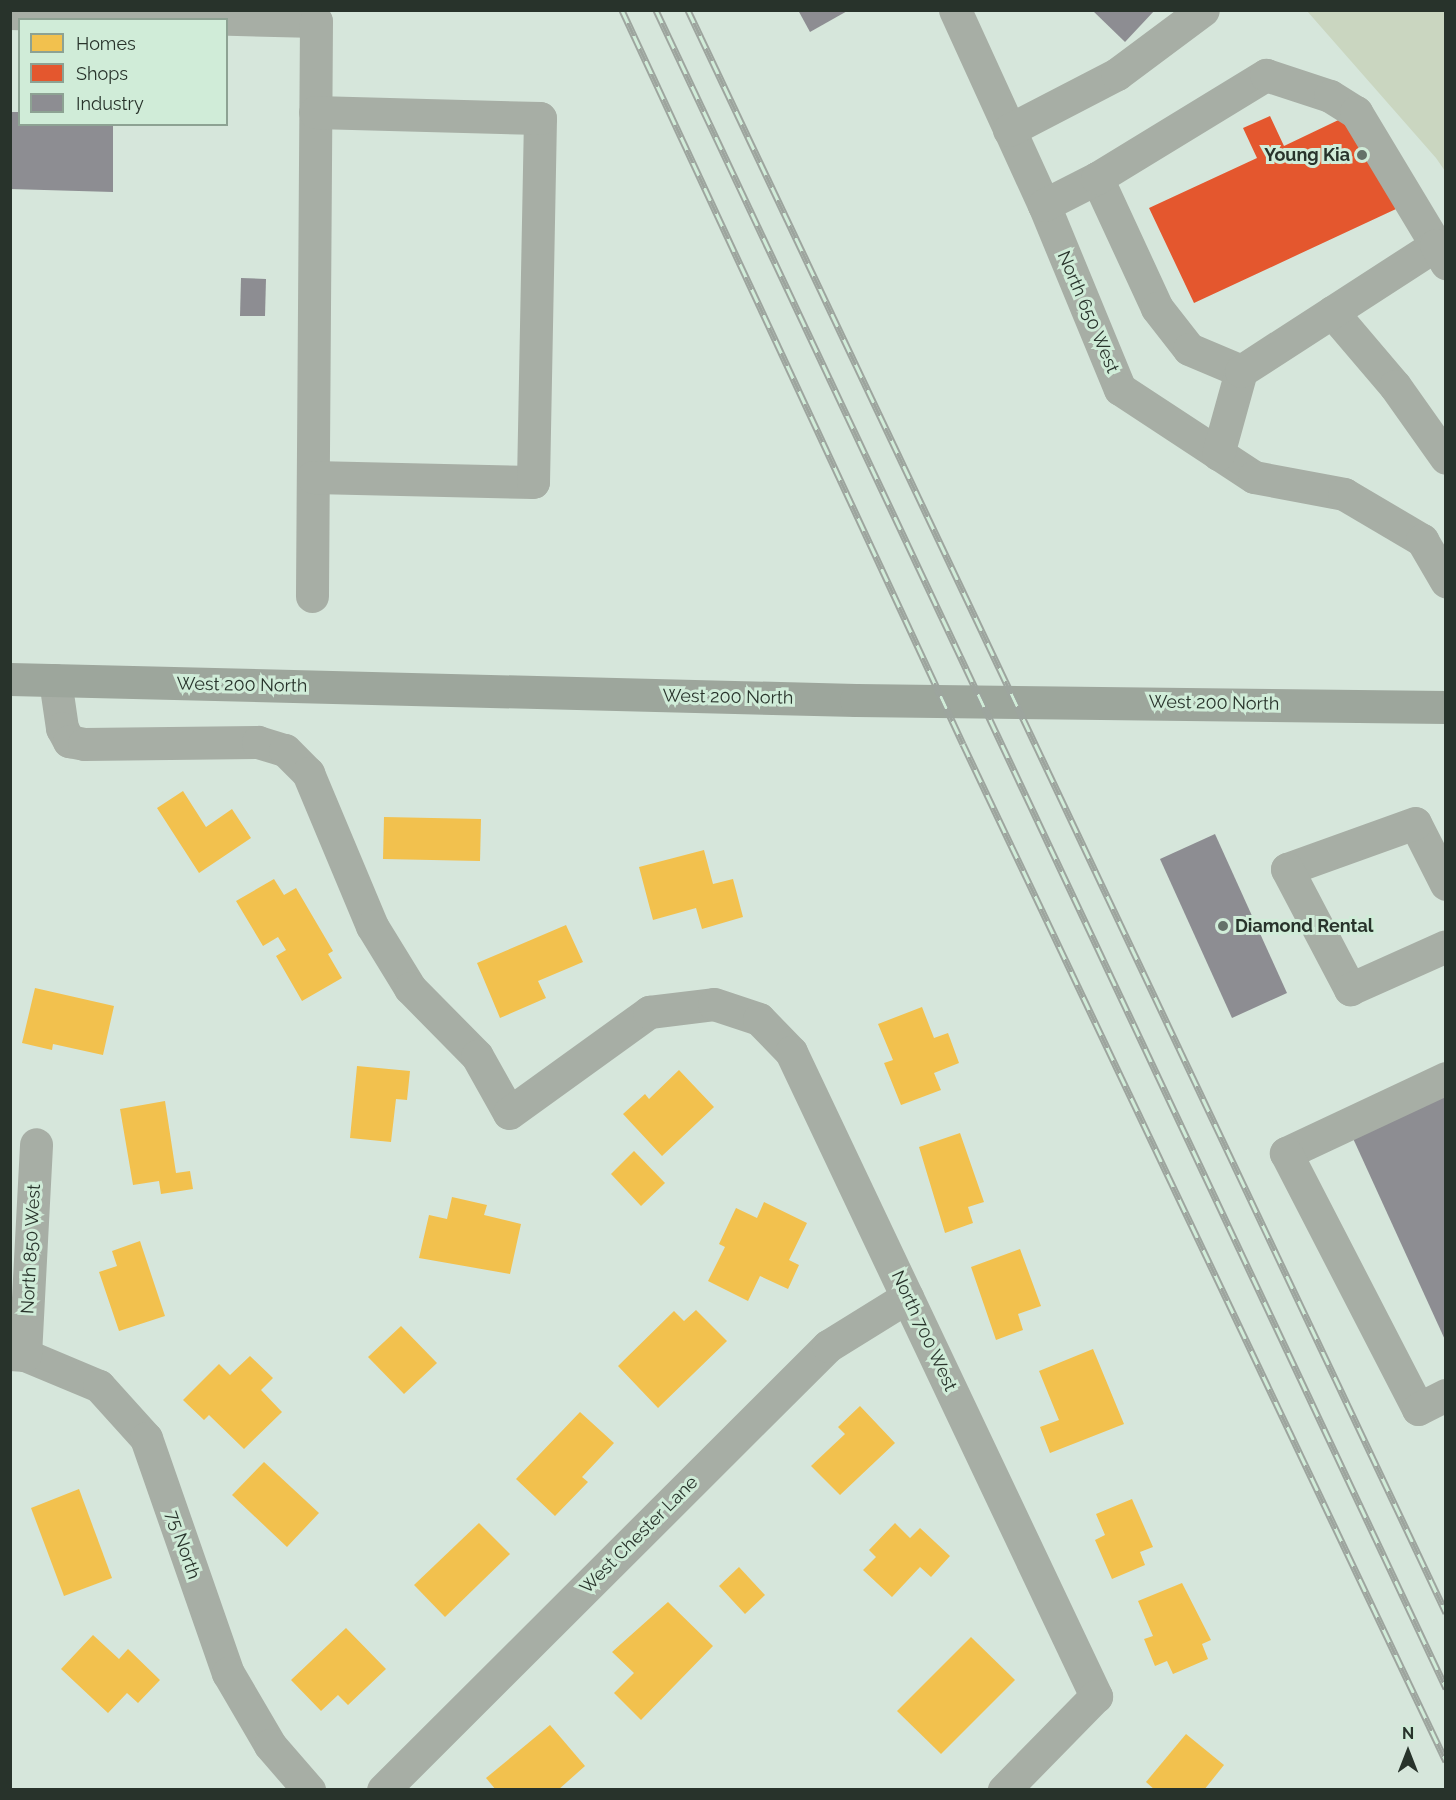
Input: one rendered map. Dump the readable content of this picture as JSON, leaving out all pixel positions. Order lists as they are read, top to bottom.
{
  "streets": {
    "main road": ["West 200 North"],
    "street": [
      "North 650 West",
      "North 850 West",
      "North 700 West",
      "West Chester Lane",
      "75 North"
    ]
  },
  "crossings": [
    ["West 200 North", "North 700 West"],
    ["North 850 West", "75 North"],
    ["North 700 West", "West Chester Lane"]
  ],
  "places": ["Young Kia", "Diamond Rental"],
  "legend": ["Homes", "Shops", "Industry"],
  "north": "top"
}
